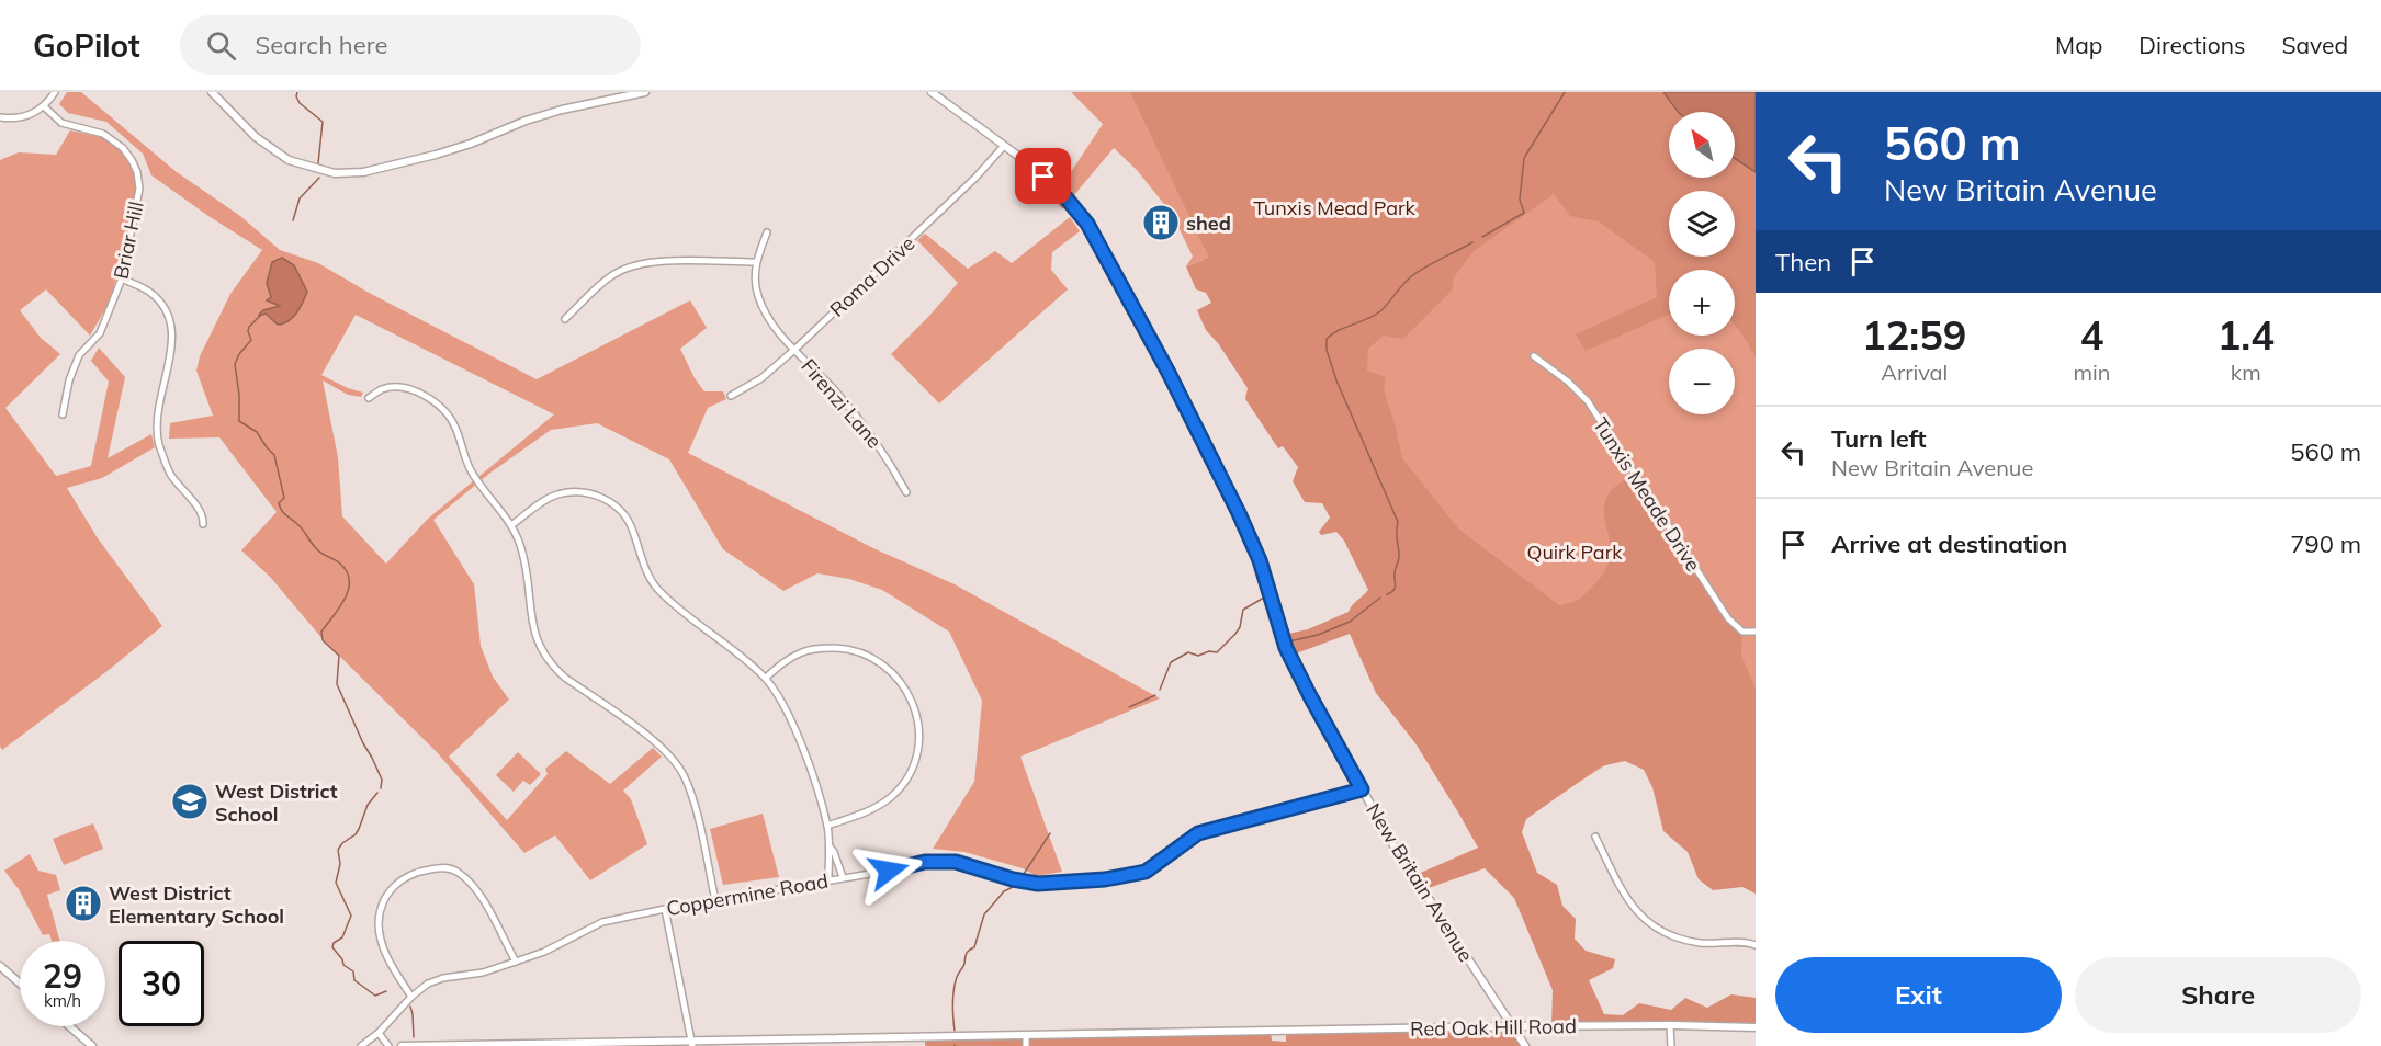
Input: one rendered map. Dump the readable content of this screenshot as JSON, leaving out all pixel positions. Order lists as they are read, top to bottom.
{
  "streets": {
    "street": [
      "Briar Hill",
      "Roma Drive",
      "Firenzi Lane",
      "Tunxis Meade Drive",
      "New Britain Avenue",
      "Coppermine Road",
      "Red Oak Hill Road"
    ]
  },
  "crossings": [
    ["Roma Drive", "Firenzi Lane"],
    ["Roma Drive", "New Britain Avenue"],
    ["New Britain Avenue", "Coppermine Road"],
    ["New Britain Avenue", "Red Oak Hill Road"]
  ],
  "parks": ["Tunxis Mead Park", "Quirk Park"],
  "places": {
    "building": ["shed", "West District Elementary School"],
    "school or university": ["West District School"]
  },
  "north": "top left",
  "page": {
    "header": "GoPilot",
    "search": "Search here",
    "nav": ["Map", "Directions", "Saved"],
    "turn": ["560 m", "New Britain Avenue"],
    "map_buttons": ["+", "−"],
    "then": "Then",
    "eta": [
      "12:59",
      "Arrival",
      "4",
      "min",
      "1.4",
      "km"
    ],
    "list": [
      {
        "name": "Turn left",
        "note": "New Britain Avenue",
        "value": "560 m"
      },
      {
        "name": "Arrive at destination",
        "value": "790 m"
      }
    ],
    "speed": "29 km/h",
    "limit": "30",
    "buttons": ["Exit", "Share"]
  }
}
